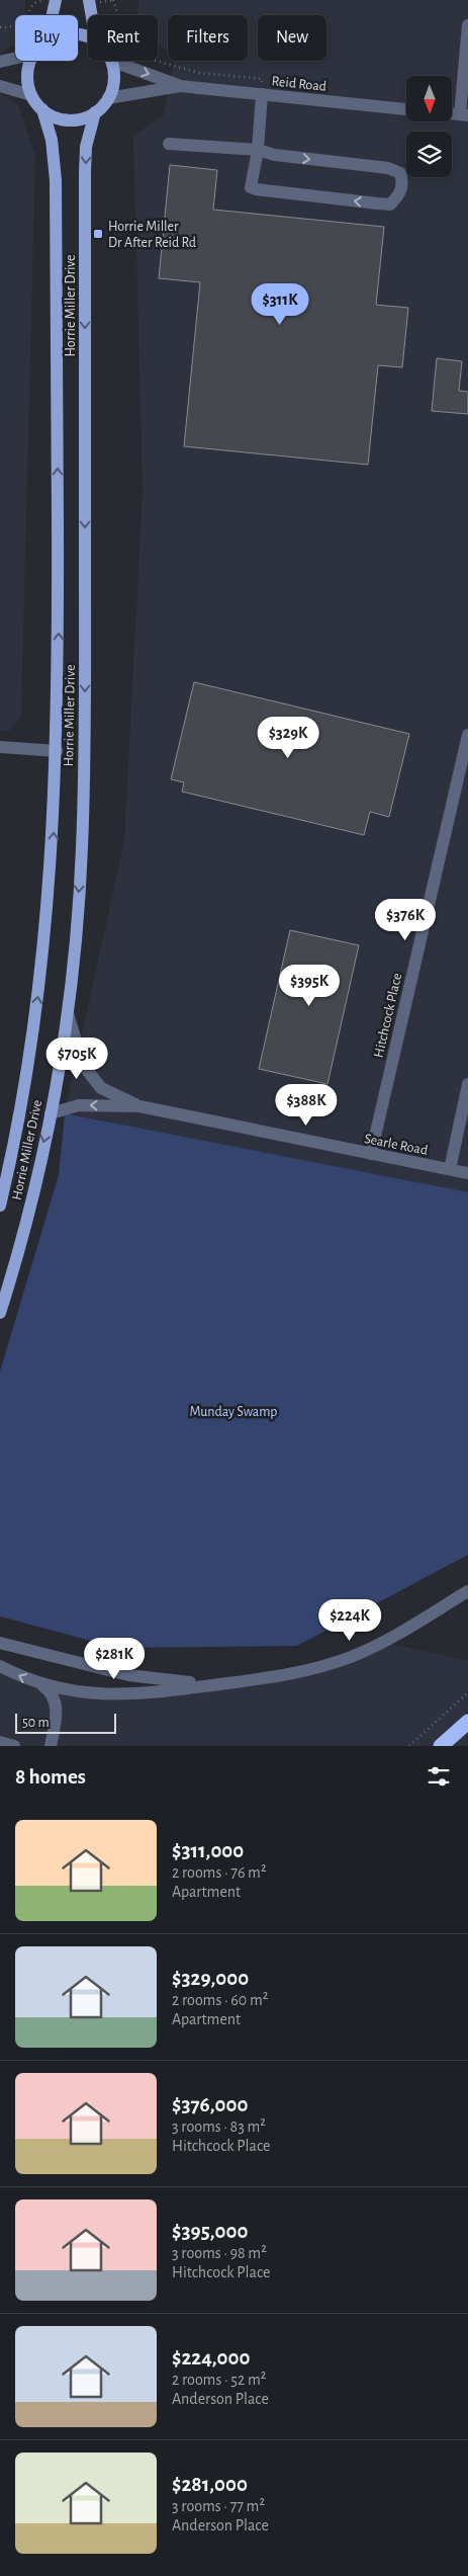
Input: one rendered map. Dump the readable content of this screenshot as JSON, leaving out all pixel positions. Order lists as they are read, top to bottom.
{
  "streets": {
    "main road": ["Horrie Miller Drive"],
    "street": ["Reid Road", "Hitchcock Place", "Searle Road"]
  },
  "crossings": [
    ["Reid Road", "Horrie Miller Drive"],
    ["Horrie Miller Drive", "Searle Road"],
    ["Hitchcock Place", "Searle Road"]
  ],
  "parks": ["Munday Swamp"],
  "places": {
    "transit": ["Horrie Miller Dr After Reid Rd"]
  },
  "scale_bar": "50 m",
  "north": "bottom",
  "page": {
    "chip": [
      "Buy",
      "Rent",
      "Filters",
      "New"
    ],
    "price": [
      "$311K",
      "$329K",
      "$376K",
      "$395K",
      "$705K",
      "$388K",
      "$224K",
      "$281K"
    ],
    "scale": "50 m",
    "heading": "8 homes",
    "list": [
      {
        "name": "$311,000",
        "note": "2 rooms · 76 m² · Apartment"
      },
      {
        "name": "$329,000",
        "note": "2 rooms · 60 m² · Apartment"
      },
      {
        "name": "$376,000",
        "note": "3 rooms · 83 m² · Hitchcock Place"
      },
      {
        "name": "$395,000",
        "note": "3 rooms · 98 m² · Hitchcock Place"
      },
      {
        "name": "$224,000",
        "note": "2 rooms · 52 m² · Anderson Place"
      },
      {
        "name": "$281,000",
        "note": "3 rooms · 77 m² · Anderson Place"
      }
    ]
  }
}
